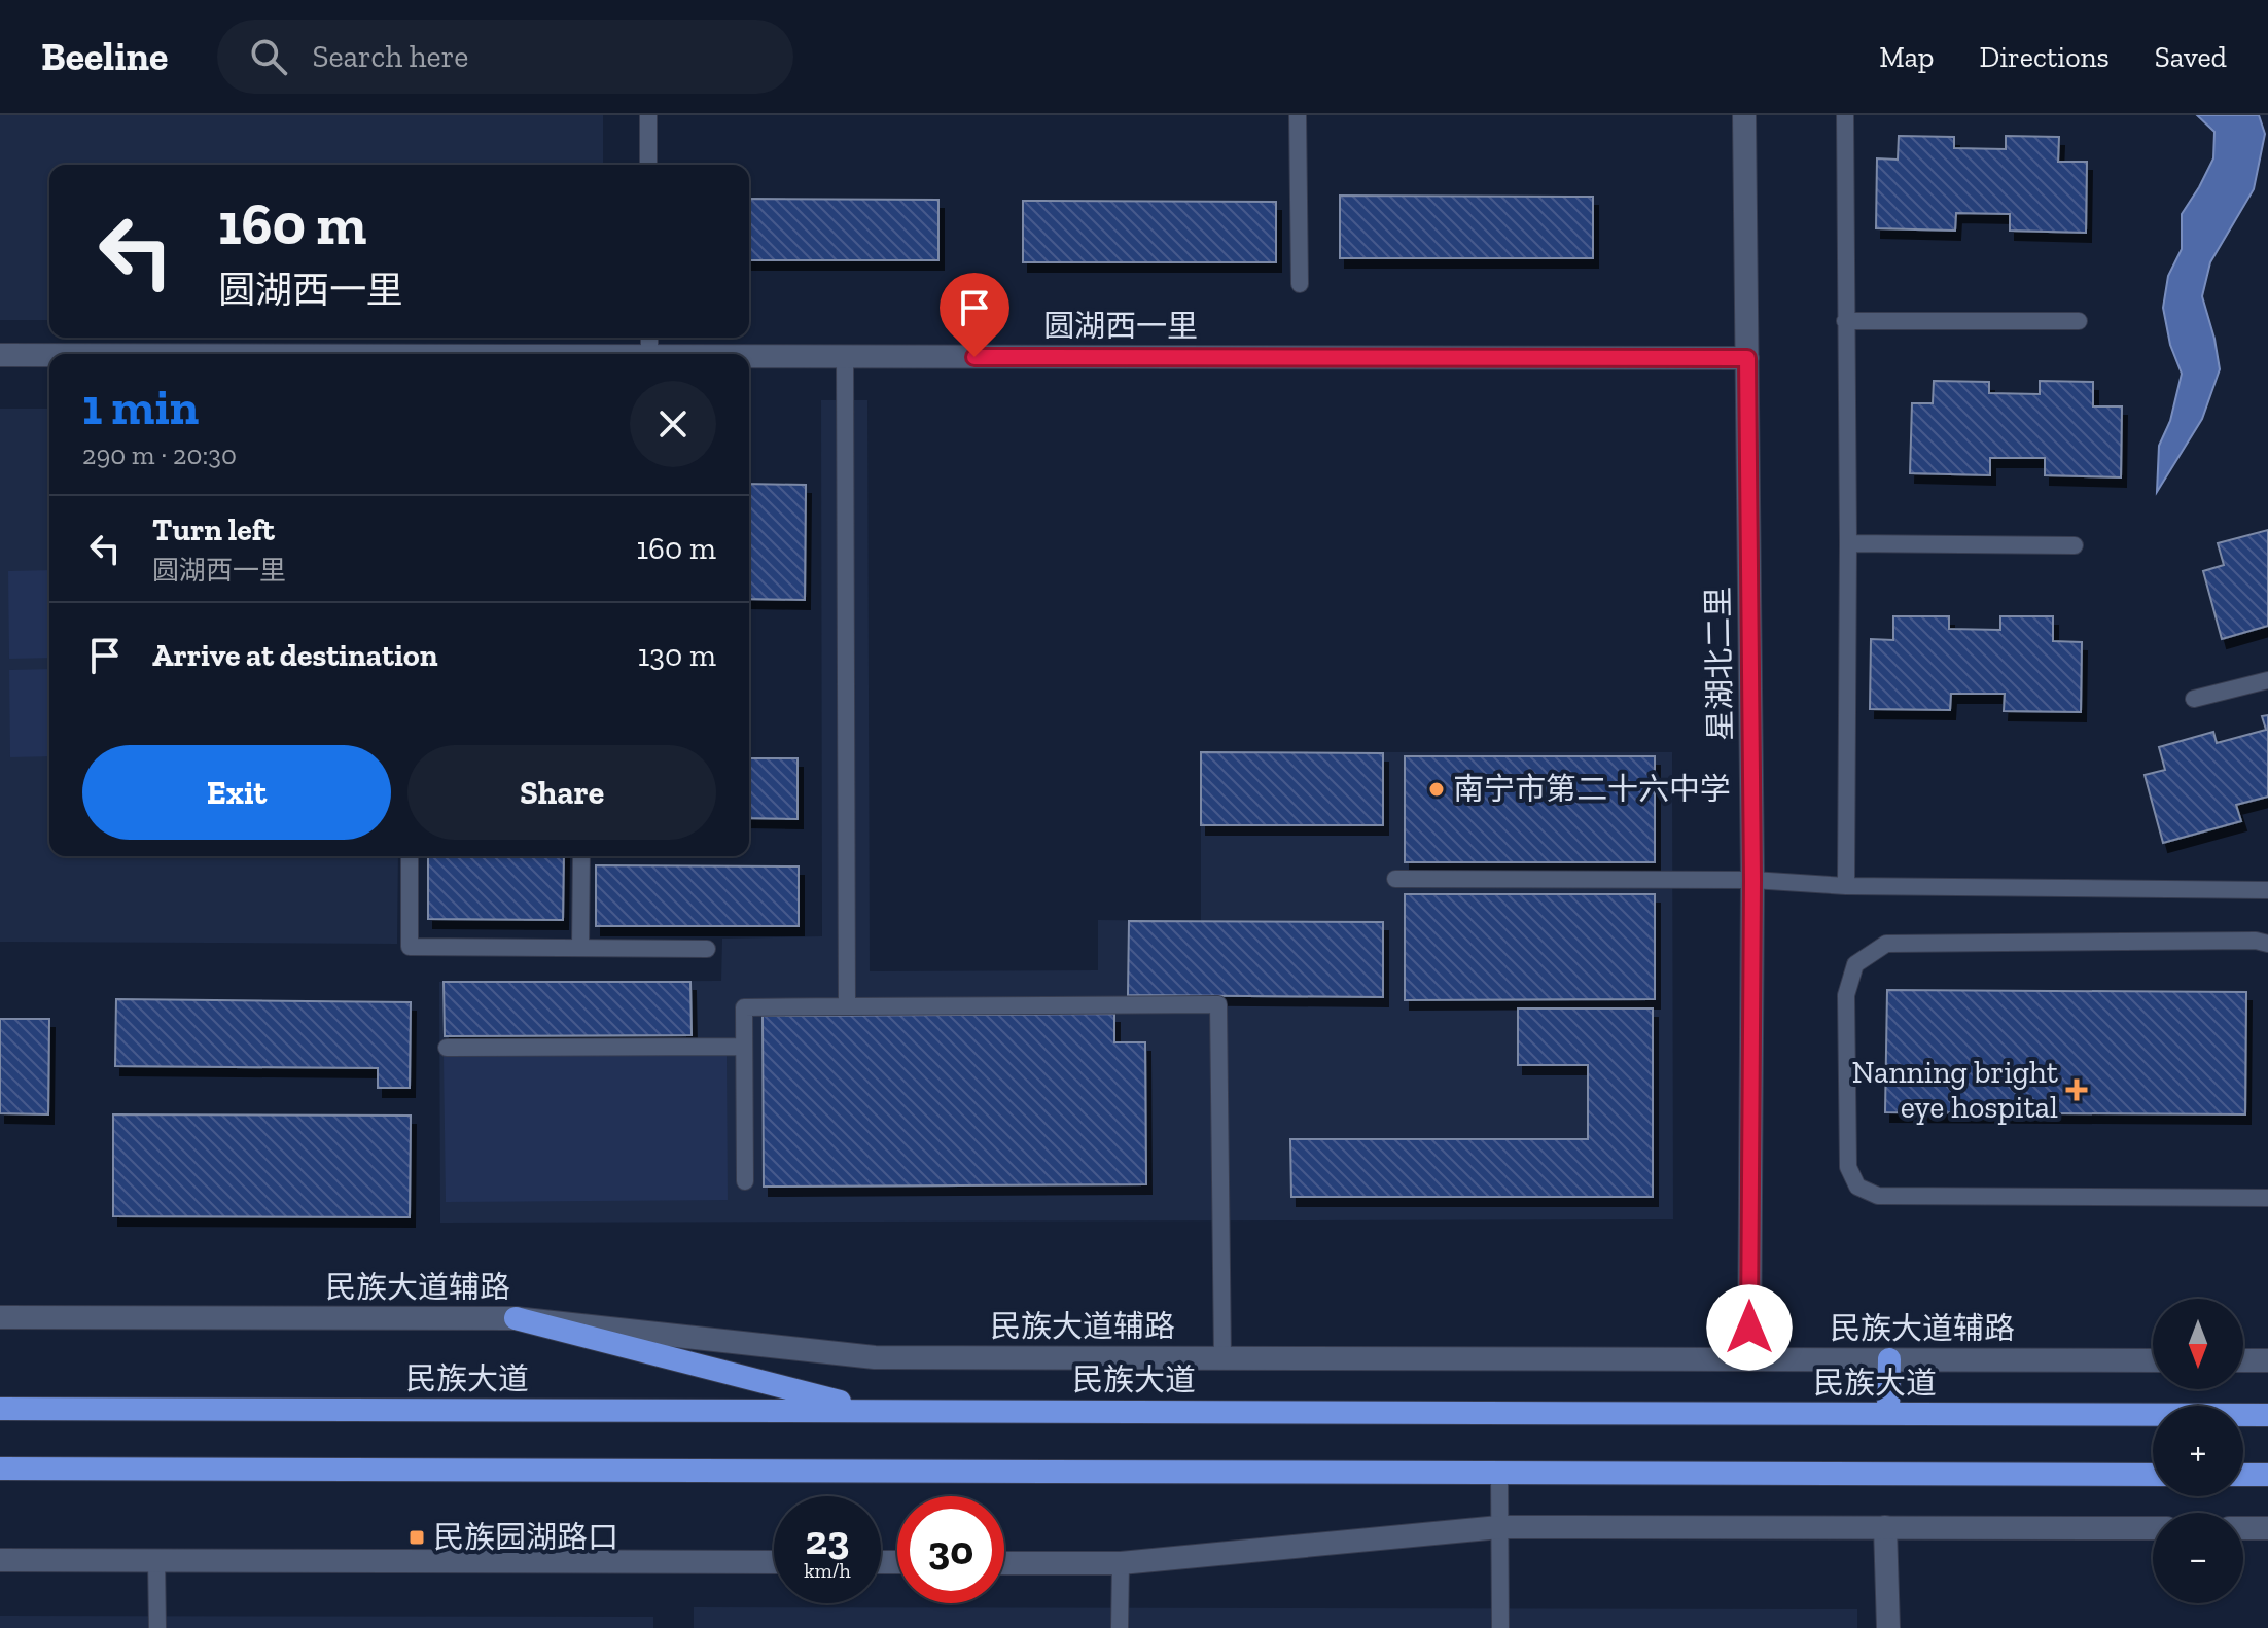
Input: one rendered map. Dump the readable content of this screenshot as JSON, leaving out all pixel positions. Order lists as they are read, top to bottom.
{
  "streets": {
    "highway": ["民族大道"],
    "street": ["圆湖西一里", "星湖北二里", "民族大道辅路"]
  },
  "crossings": [
    ["圆湖西一里", "星湖北二里"],
    ["星湖北二里", "民族大道辅路"]
  ],
  "places": {
    "other": ["南宁市第二十六中学"],
    "health": ["Nanning bright eye hospital"],
    "transit": ["民族园湖路口"]
  },
  "north": "bottom",
  "page": {
    "header": "Beeline",
    "search": "Search here",
    "nav": ["Map", "Directions", "Saved"],
    "turn": ["160 m", "圆湖西一里"],
    "heading": ["1 min", "290 m · 20:30"],
    "list": [
      {
        "name": "Turn left",
        "note": "圆湖西一里",
        "value": "160 m"
      },
      {
        "name": "Arrive at destination",
        "value": "130 m"
      }
    ],
    "buttons": ["Exit", "Share"],
    "map_buttons": ["+", "−"],
    "speed": "23 km/h",
    "limit": "30"
  }
}
